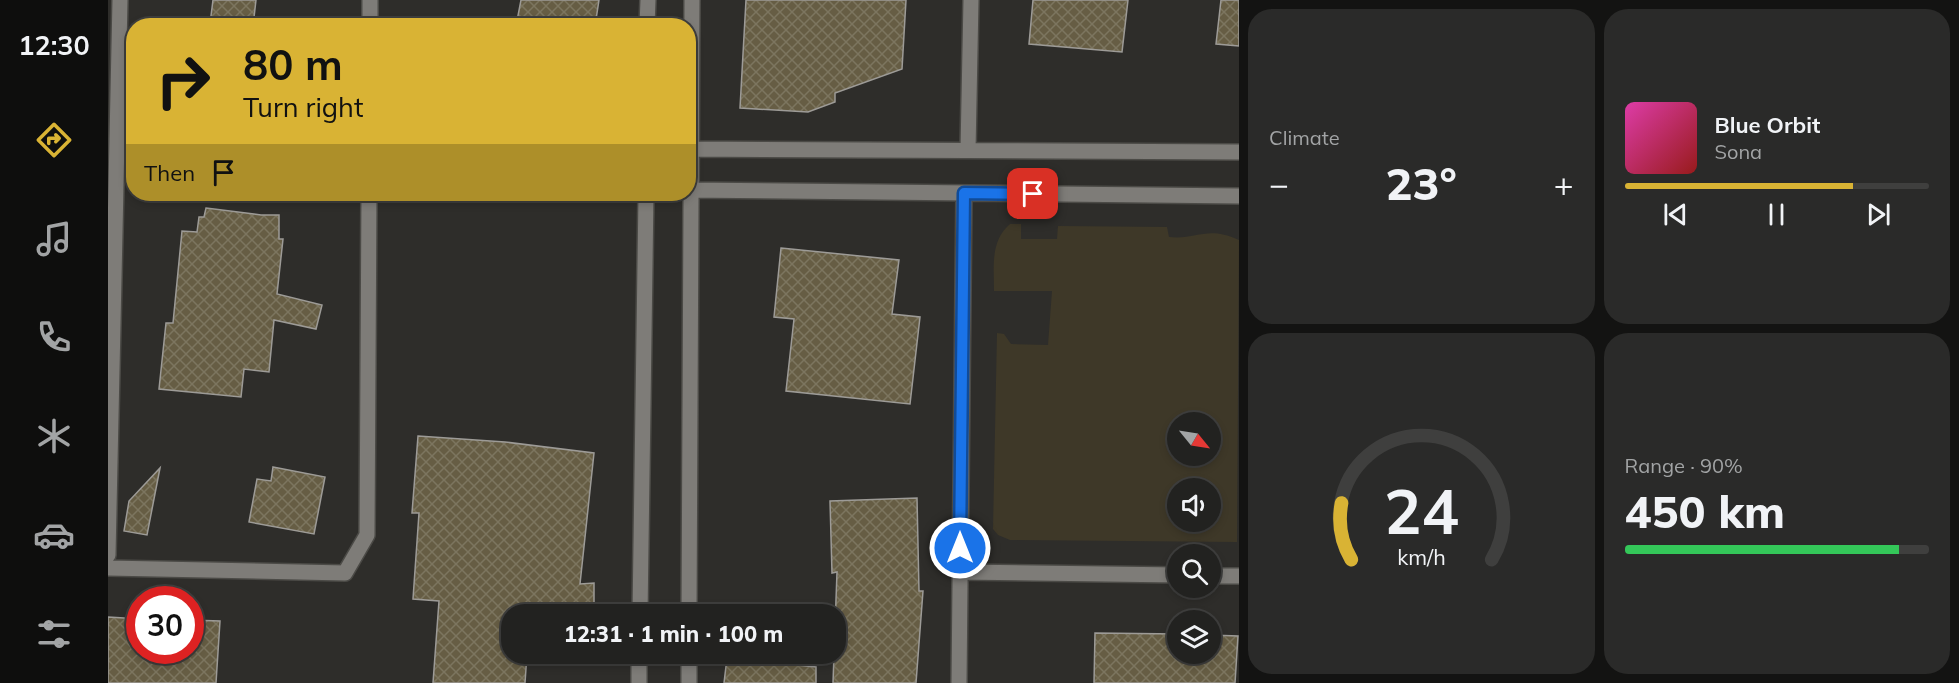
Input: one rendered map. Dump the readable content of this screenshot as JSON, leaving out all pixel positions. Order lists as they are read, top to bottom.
{
  "north": "bottom right",
  "page": {
    "tabs": "12:30",
    "tile": [
      "Climate",
      ["Range · 90%", "450 km"]
    ],
    "turn": ["80 m", "Turn right"],
    "song": ["Blue Orbit", "Sona"],
    "then": "Then",
    "heat": ["−", "23°", "+"],
    "limit": "30",
    "trip": "12:31 · 1 min · 100 m",
    "gauge": ["24", "km/h"]
  }
}
